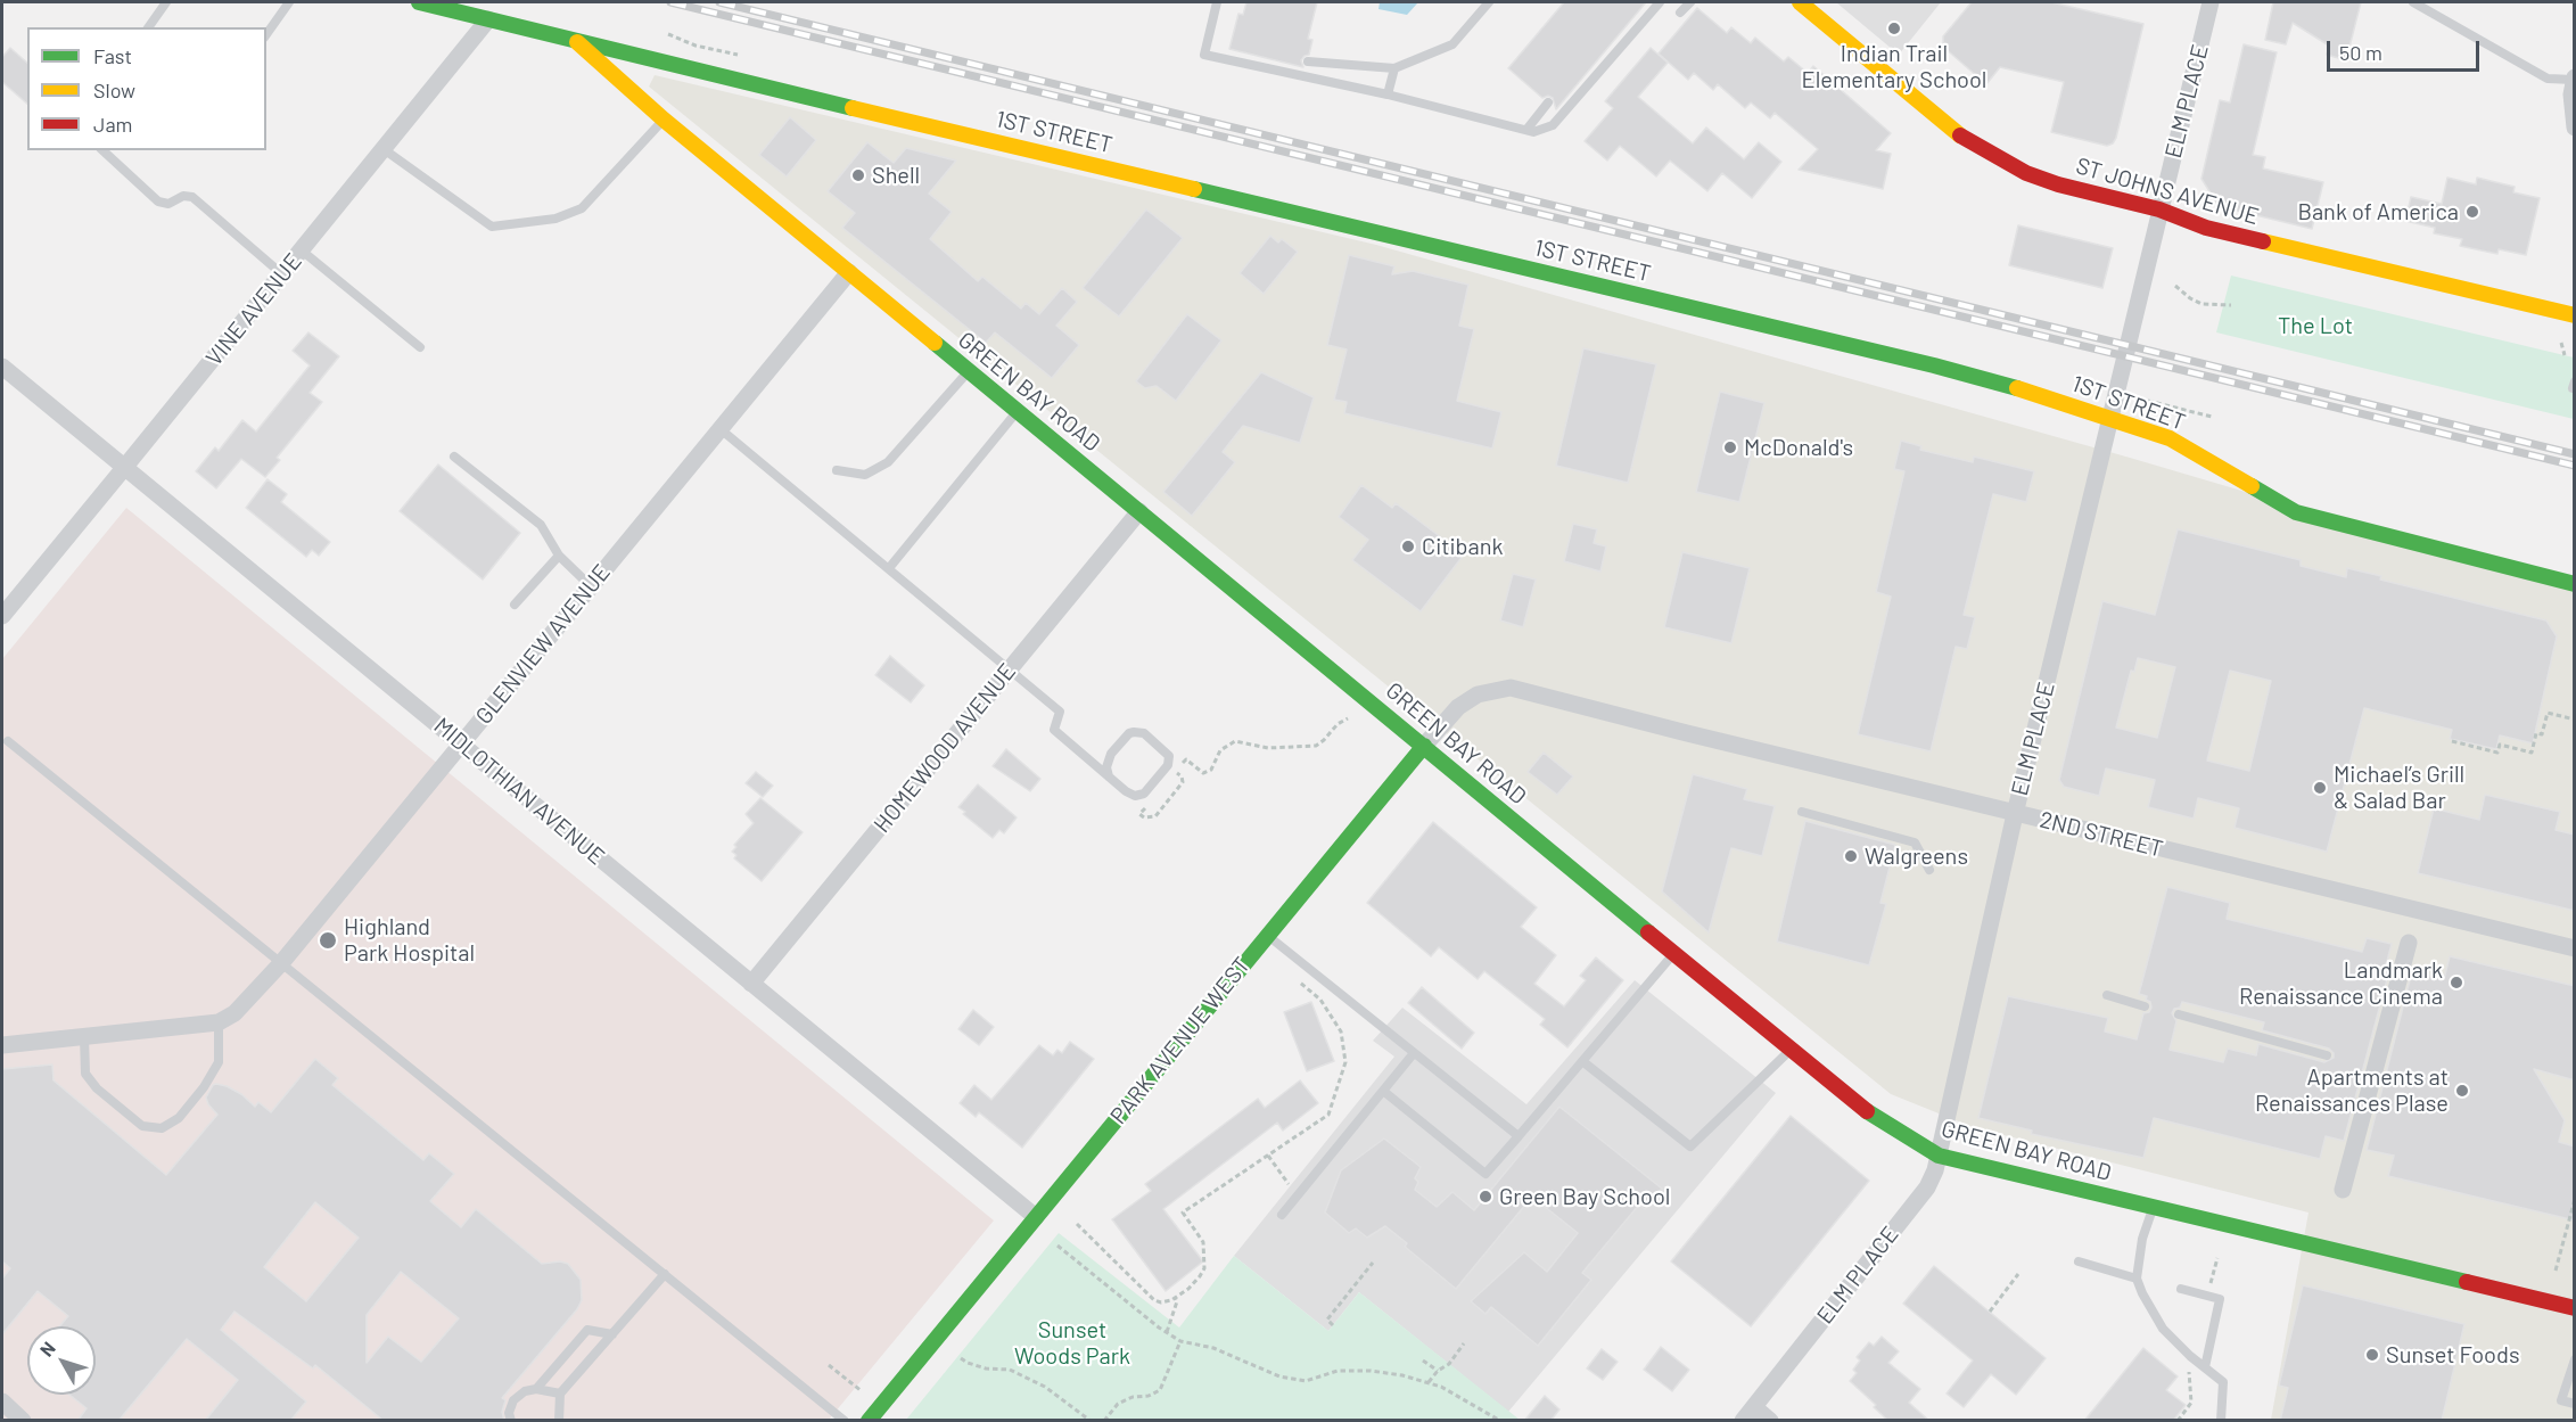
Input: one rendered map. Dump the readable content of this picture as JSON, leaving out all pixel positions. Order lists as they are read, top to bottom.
{
  "streets": {
    "street": [
      "ELM PLACE",
      "1ST STREET",
      "ST JOHNS AVENUE",
      "VINE AVENUE",
      "GREEN BAY ROAD",
      "GLENVIEW AVENUE",
      "HOMEWOOD AVENUE",
      "MIDLOTHIAN AVENUE",
      "2ND STREET",
      "PARK AVENUE WEST"
    ]
  },
  "crossings": [
    ["ELM PLACE", "1ST STREET"],
    ["ELM PLACE", "ST JOHNS AVENUE"],
    ["ELM PLACE", "GREEN BAY ROAD"],
    ["ELM PLACE", "2ND STREET"],
    ["1ST STREET", "GREEN BAY ROAD"],
    ["VINE AVENUE", "GREEN BAY ROAD"],
    ["VINE AVENUE", "MIDLOTHIAN AVENUE"],
    ["GREEN BAY ROAD", "GLENVIEW AVENUE"],
    ["GREEN BAY ROAD", "HOMEWOOD AVENUE"],
    ["GREEN BAY ROAD", "PARK AVENUE WEST"],
    ["GLENVIEW AVENUE", "MIDLOTHIAN AVENUE"],
    ["HOMEWOOD AVENUE", "MIDLOTHIAN AVENUE"],
    ["MIDLOTHIAN AVENUE", "PARK AVENUE WEST"],
    ["2ND STREET", "PARK AVENUE WEST"]
  ],
  "parks": ["The Lot", "Sunset Woods Park"],
  "places": [
    "Indian Trail Elementary School",
    "Shell",
    "Bank of America",
    "McDonald's",
    "Citibank",
    "Michael’s Grill & Salad Bar",
    "Walgreens",
    "Highland Park Hospital",
    "Landmark Renaissance Cinema",
    "Apartments at Renaissances Plase",
    "Green Bay School",
    "Sunset Foods"
  ],
  "legend": ["Fast", "Slow", "Jam"],
  "scale_bar": "50 m",
  "north": "top left"
}
